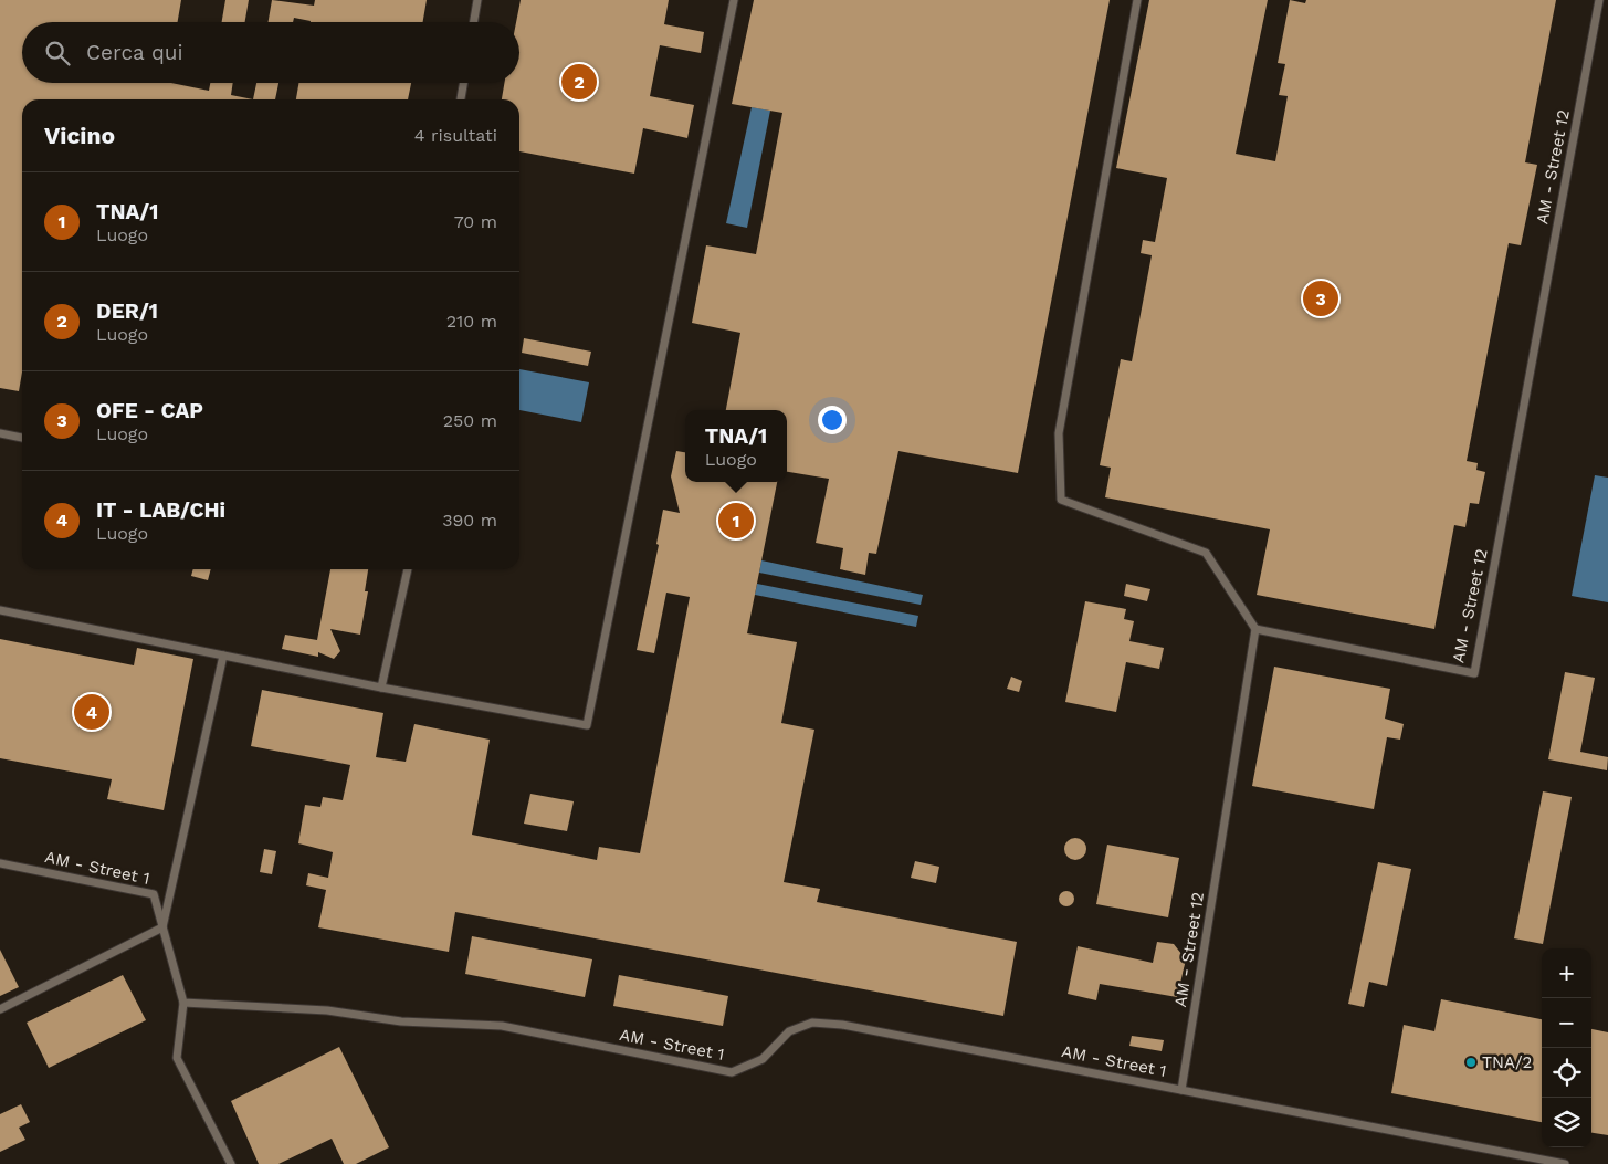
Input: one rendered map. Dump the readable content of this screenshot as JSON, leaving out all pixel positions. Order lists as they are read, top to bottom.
{
  "streets": {
    "lane": ["AM - Street 12", "AM - Street 1"]
  },
  "crossings": [
    ["AM - Street 12", "AM - Street 1"]
  ],
  "places": ["TNA/2"],
  "page": {
    "search": "Cerca qui",
    "pins": [
      "2",
      "3",
      "1",
      "4"
    ],
    "heading": ["Vicino", "4 risultati"],
    "list": [
      {
        "mark": "1",
        "name": "TNA/1",
        "note": "Luogo",
        "value": "70 m"
      },
      {
        "mark": "2",
        "name": "DER/1",
        "note": "Luogo",
        "value": "210 m"
      },
      {
        "mark": "3",
        "name": "OFE - CAP",
        "note": "Luogo",
        "value": "250 m"
      },
      {
        "mark": "4",
        "name": "IT - LAB/CHi",
        "note": "Luogo",
        "value": "390 m"
      }
    ],
    "popup": ["TNA/1", "Luogo"],
    "map_buttons": ["+", "−"]
  }
}
